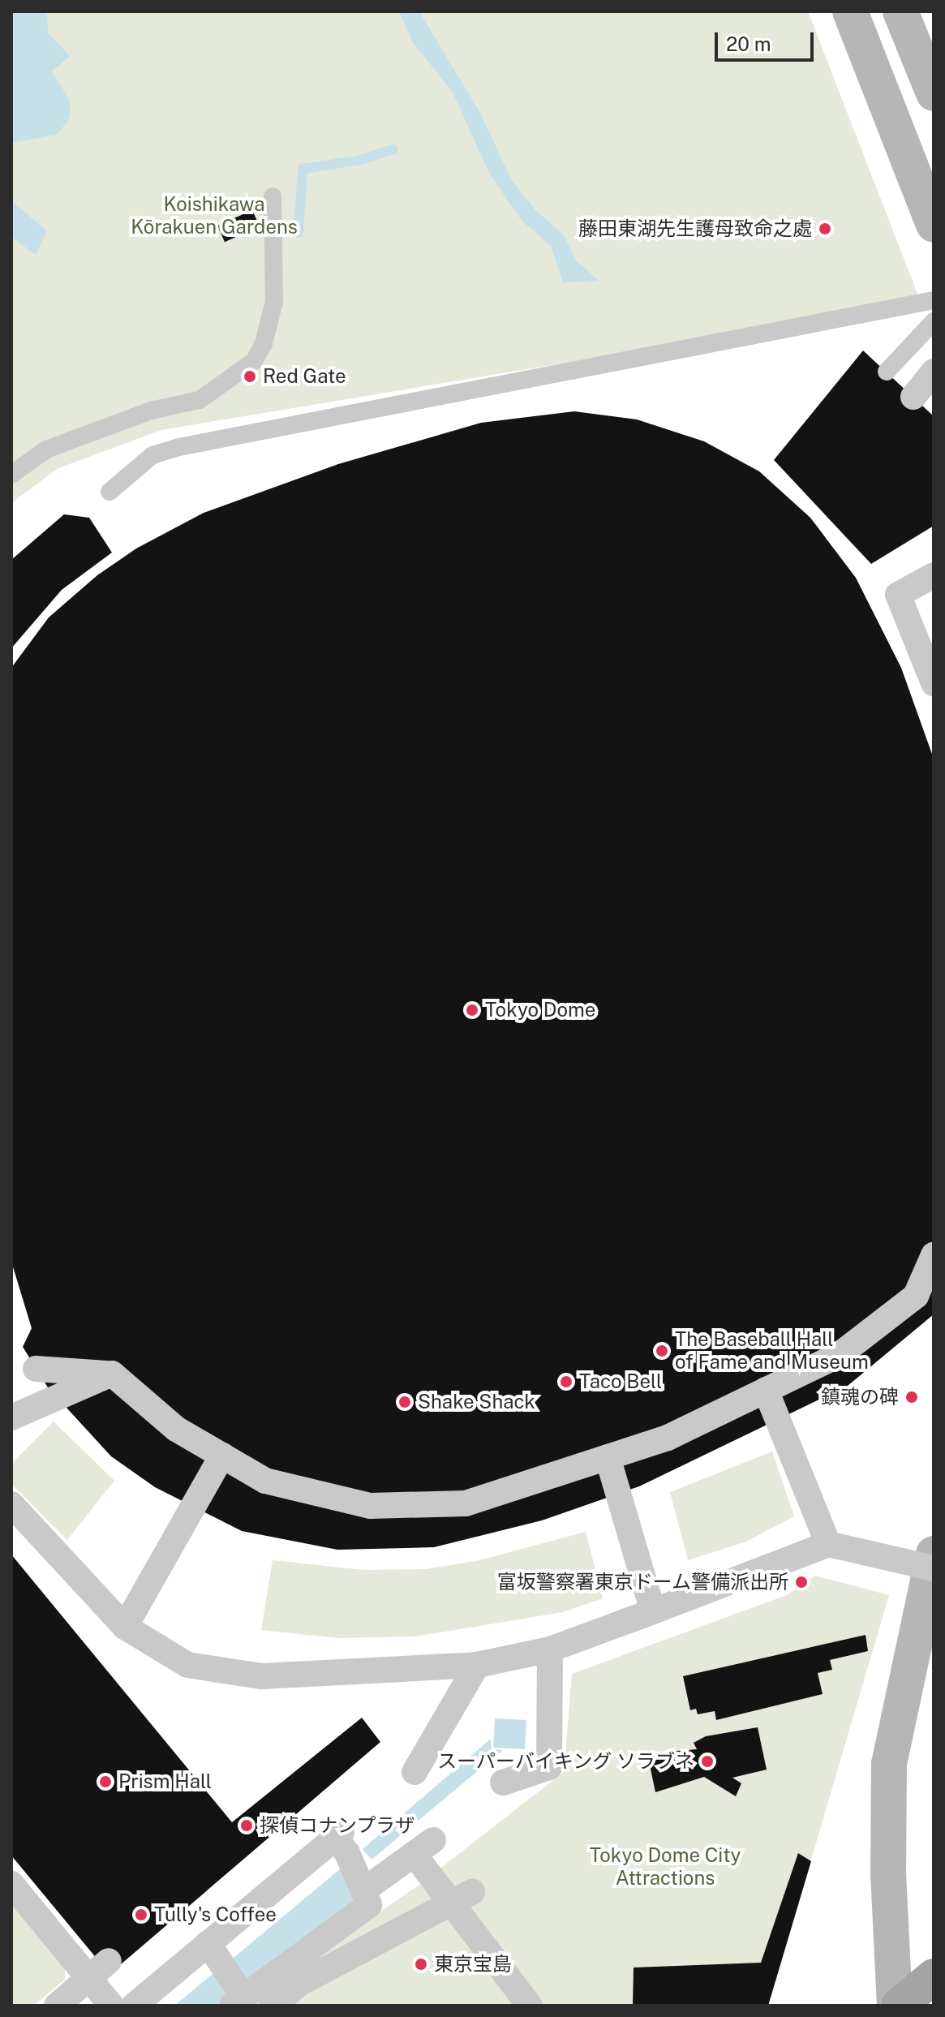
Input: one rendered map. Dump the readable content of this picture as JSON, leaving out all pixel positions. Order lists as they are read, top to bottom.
{
  "parks": ["Koishikawa Kōrakuen Gardens", "Tokyo Dome City Attractions"],
  "places": [
    "藤田東湖先生護母致命之處",
    "Red Gate",
    "Tokyo Dome",
    "The Baseball Hall of Fame and Museum",
    "Taco Bell",
    "鎮魂の碑",
    "Shake Shack",
    "富坂警察署東京ドーム警備派出所",
    "スーパーバイキング ソラブネ",
    "Prism Hall",
    "探偵コナンプラザ",
    "Tully's Coffee",
    "東京宝島"
  ],
  "scale_bar": "20 m"
}
